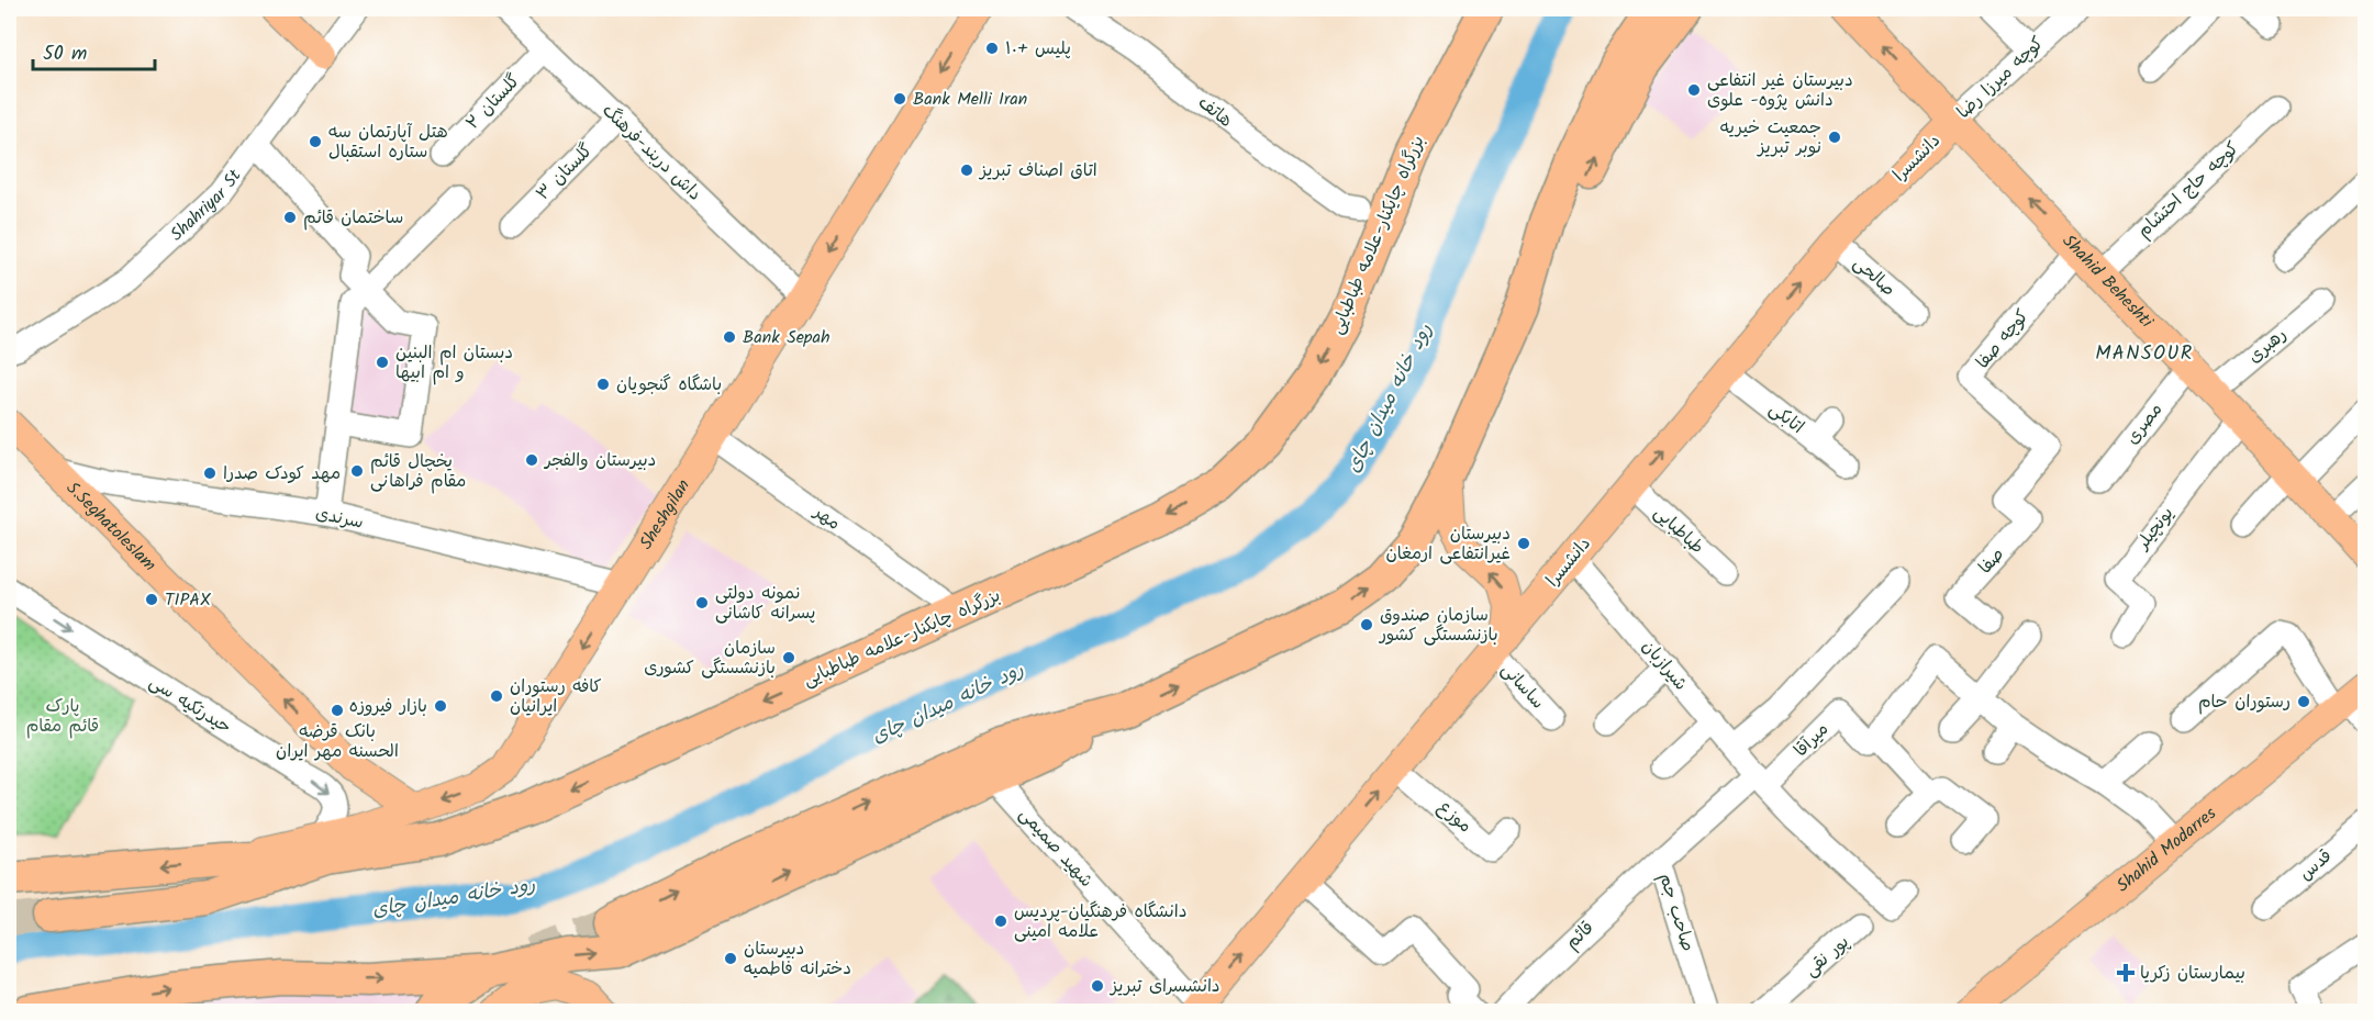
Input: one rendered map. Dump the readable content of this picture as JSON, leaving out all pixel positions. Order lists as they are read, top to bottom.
{
  "streets": {
    "highway": ["بزرگراه چایکنار-علامه طباطبایی"],
    "main road": [
      "دانشسرا",
      "Shahid Beheshti",
      "Sheshgilan",
      "S.Seghatoleslam",
      "Shahid Modarres"
    ],
    "street": [
      "کوچه میرزا رضا",
      "گلستان ۲",
      "هاتف",
      "داش دربند-فرهنگ",
      "گلستان ۳",
      "کوچه حاج احتشام",
      "Shahriyar St",
      "صالحی",
      "کوچه صفا",
      "رهبری",
      "اتابکی",
      "مصری",
      "سرندی",
      "مهر",
      "یونچیلر",
      "طباطبایی",
      "صفا",
      "شیرازبان",
      "ساسانی",
      "حیدرتکیه سی",
      "میرآقا",
      "موزع",
      "شهید صمیمی",
      "قدس",
      "صاحب جم",
      "قائم",
      "پور نقی"
    ]
  },
  "crossings": [
    ["کوچه میرزا رضا", "دانشسرا"],
    ["کوچه میرزا رضا", "Shahid Beheshti"],
    ["گلستان ۲", "داش دربند-فرهنگ"],
    ["داش دربند-فرهنگ", "گلستان ۳"],
    ["داش دربند-فرهنگ", "Sheshgilan"],
    ["دانشسرا", "صالحی"],
    ["دانشسرا", "Shahid Beheshti"],
    ["دانشسرا", "اتابکی"],
    ["دانشسرا", "طباطبایی"],
    ["دانشسرا", "شیرازبان"],
    ["دانشسرا", "ساسانی"],
    ["دانشسرا", "موزع"],
    ["دانشسرا", "شهید صمیمی"],
    ["کوچه حاج احتشام", "Shahid Beheshti"],
    ["بزرگراه چایکنار-علامه طباطبایی", "Sheshgilan"],
    ["بزرگراه چایکنار-علامه طباطبایی", "حیدرتکیه سی"],
    ["Shahid Beheshti", "کوچه صفا"],
    ["Shahid Beheshti", "رهبری"],
    ["Shahid Beheshti", "مصری"],
    ["Shahid Beheshti", "یونچیلر"],
    ["کوچه صفا", "صفا"],
    ["Sheshgilan", "سرندی"],
    ["Sheshgilan", "مهر"],
    ["Sheshgilan", "S.Seghatoleslam"],
    ["Sheshgilan", "حیدرتکیه سی"],
    ["سرندی", "S.Seghatoleslam"],
    ["شیرازبان", "میرآقا"],
    ["شیرازبان", "صاحب جم"],
    ["میرآقا", "صاحب جم"],
    ["صاحب جم", "قائم"]
  ],
  "one_way": [
    "دانشسرا",
    "Shahid Beheshti",
    "Sheshgilan",
    "S.Seghatoleslam",
    "حیدرتکیه سی"
  ],
  "districts": ["MANSOUR"],
  "water": ["رود خانه میدان چای"],
  "parks": ["پارک قائم مقام"],
  "places": {
    "other": [
      "پلیس +۱۰",
      "دبیرستان غیر انتفاعی دانش پژوه- علوی",
      "Bank Melli Iran",
      "جمعیت خیریه نوبر تبریز",
      "هتل آپارتمان سه ستاره استقبال",
      "اتاق اصناف تبریز",
      "ساختمان قائم",
      "Bank Sepah",
      "دبستان ام البنین و ام ابیها",
      "باشگاه گنجویان",
      "دبیرستان والفجر",
      "یخچال قائم مقام فراهانی",
      "مهد کودک صدرا",
      "دبیرستان غیرانتفاعی ارمغان",
      "TIPAX",
      "نمونه دولتی پسرانه کاشانی",
      "سازمان صندوق بازنشستگی کشور",
      "سازمان بازنشستگی کشوری",
      "کافه رستوران ایرانیان",
      "رستوران حام",
      "بازار فیروزه",
      "بانک قرضه الحسنه مهر ایران",
      "دانشگاه فرهنگیان-پردیس علامه امینی",
      "دبیرستان دخترانه فاطمیه",
      "دانشسرای تبریز"
    ],
    "health": ["بیمارستان زکریا"]
  },
  "scale_bar": "50 m"
}
